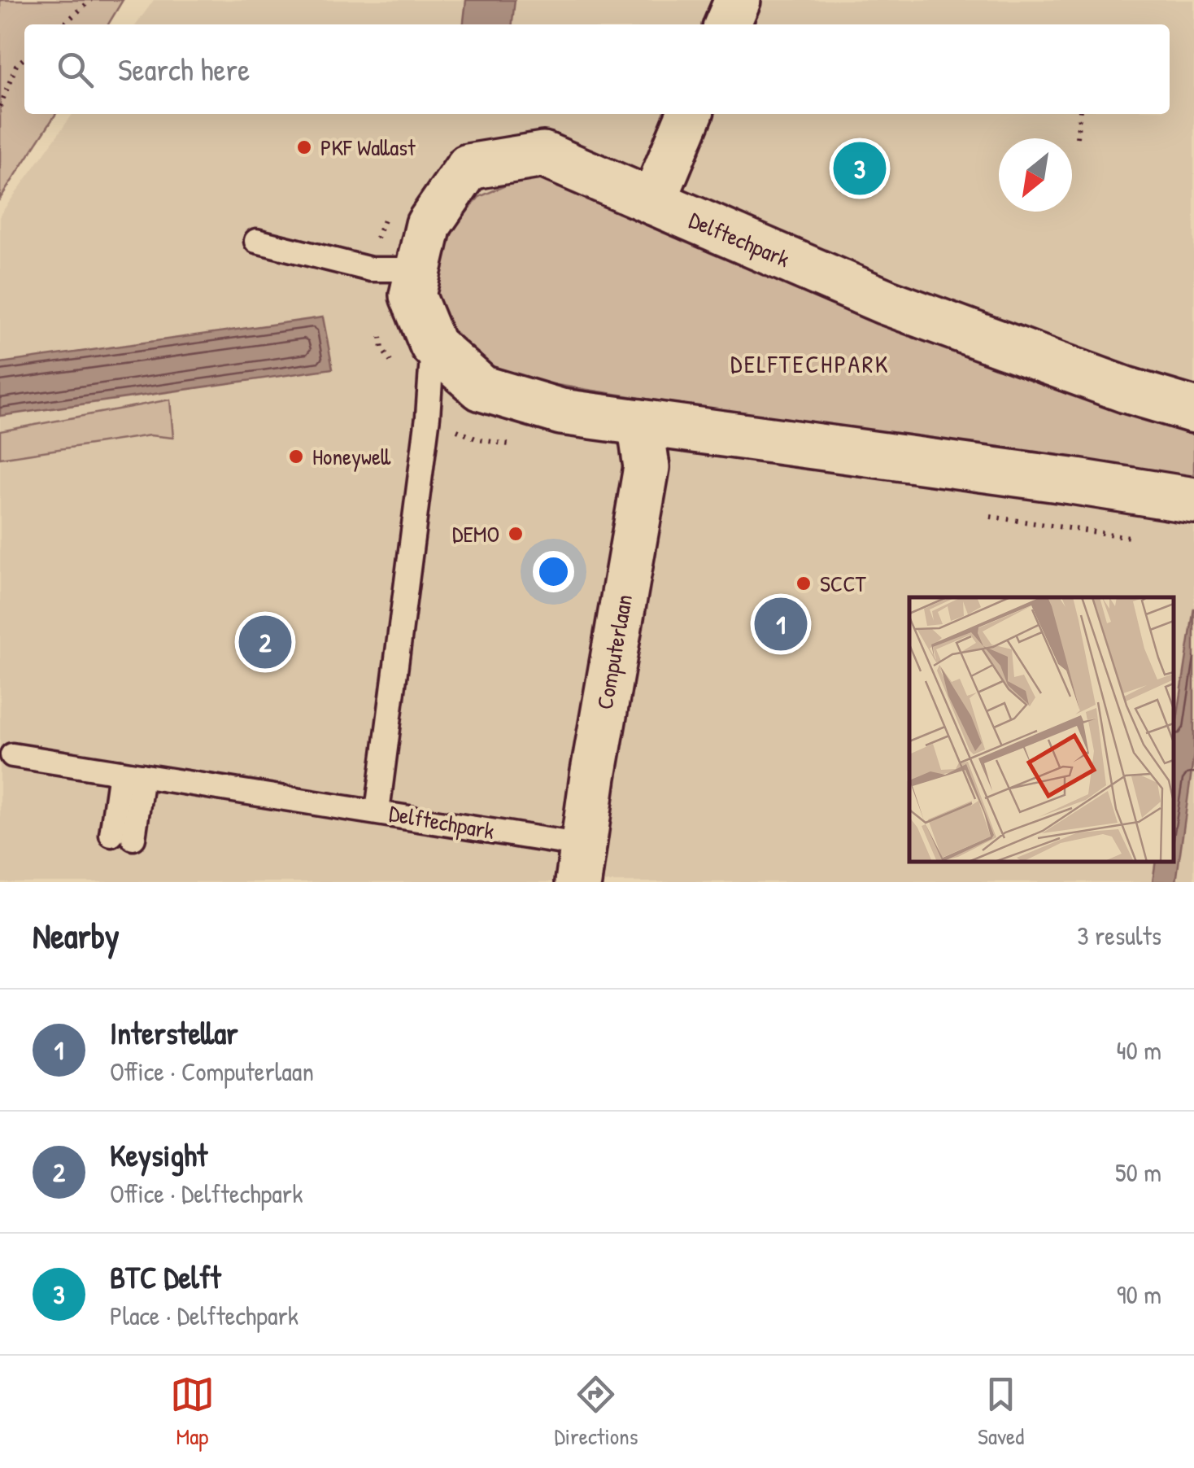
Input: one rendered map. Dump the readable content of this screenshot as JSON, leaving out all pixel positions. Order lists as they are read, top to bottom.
{
  "streets": {
    "street": ["Delftechpark", "Computerlaan"]
  },
  "crossings": [
    ["Delftechpark", "Computerlaan"]
  ],
  "districts": ["DELFTECHPARK"],
  "places": [
    "PKF Wallast",
    "Honeywell",
    "DEMO",
    "SCCT"
  ],
  "north": "bottom left",
  "page": {
    "search": "Search here",
    "pins": ["3", "1", "2"],
    "heading": ["Nearby", "3 results"],
    "list": [
      {
        "mark": "1",
        "name": "Interstellar",
        "note": "Office · Computerlaan",
        "value": "40 m"
      },
      {
        "mark": "2",
        "name": "Keysight",
        "note": "Office · Delftechpark",
        "value": "50 m"
      },
      {
        "mark": "3",
        "name": "BTC Delft",
        "note": "Place · Delftechpark",
        "value": "90 m"
      }
    ],
    "nav": ["Map", "Directions", "Saved"]
  }
}
